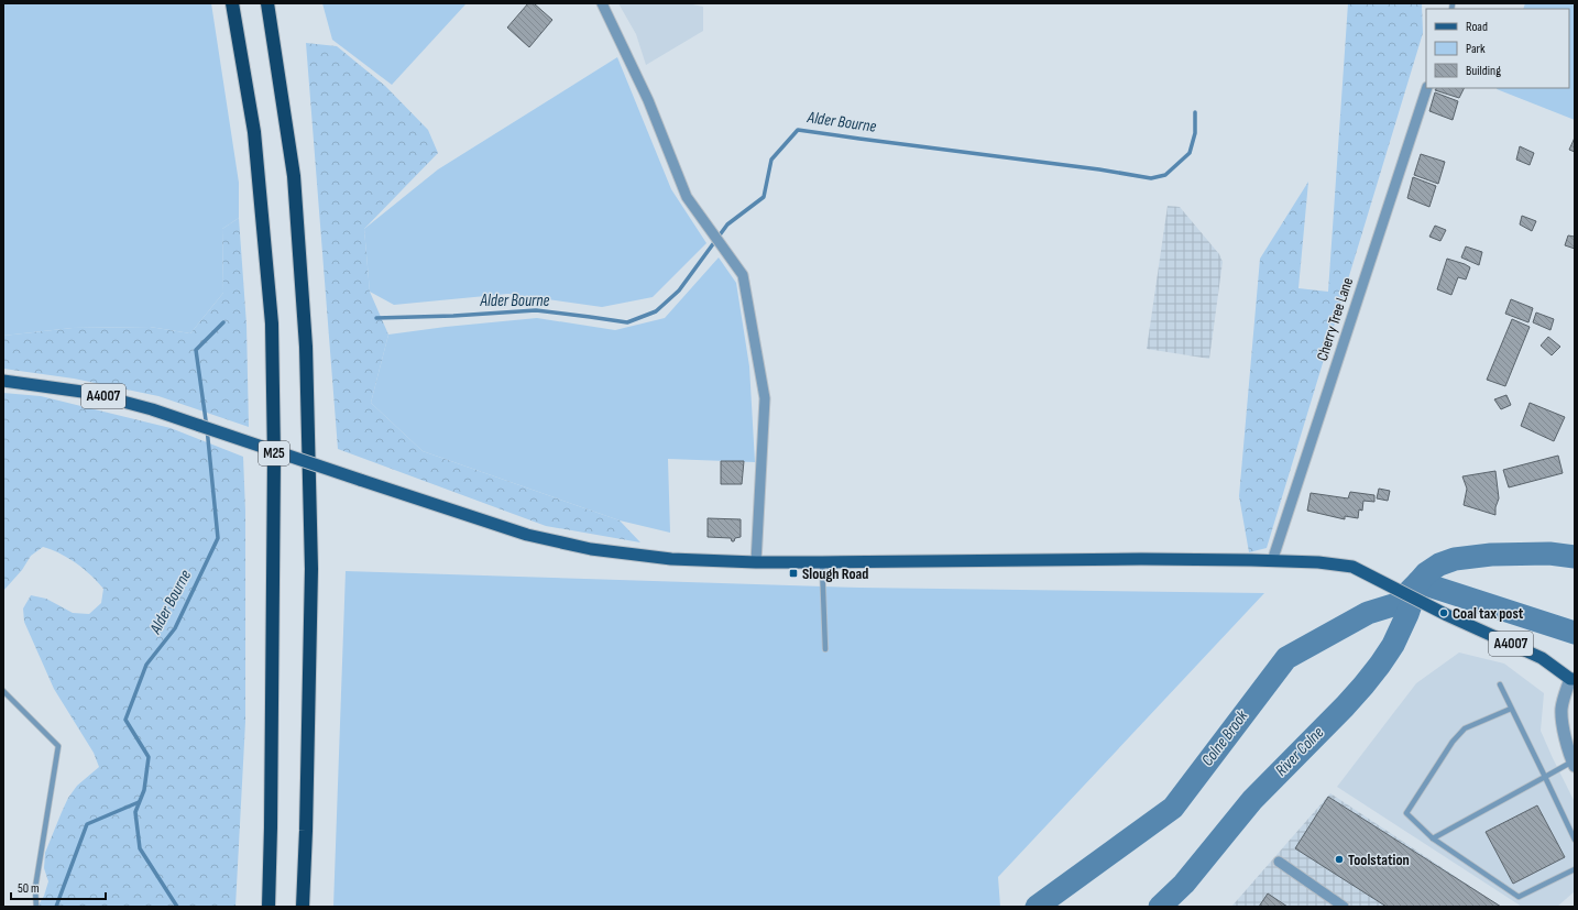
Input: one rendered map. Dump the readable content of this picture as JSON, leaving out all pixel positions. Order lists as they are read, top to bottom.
{
  "streets": {
    "highway": ["M25"],
    "main road": ["A4007"],
    "street": ["Cherry Tree Lane"]
  },
  "crossings": [
    ["Cherry Tree Lane", "A4007"]
  ],
  "water": ["Alder Bourne", "Colne Brook", "River Colne"],
  "places": {
    "transit": ["Slough Road"],
    "other": ["Coal tax post", "Toolstation"]
  },
  "legend": ["Road", "Park", "Building"],
  "scale_bar": "50 m"
}
